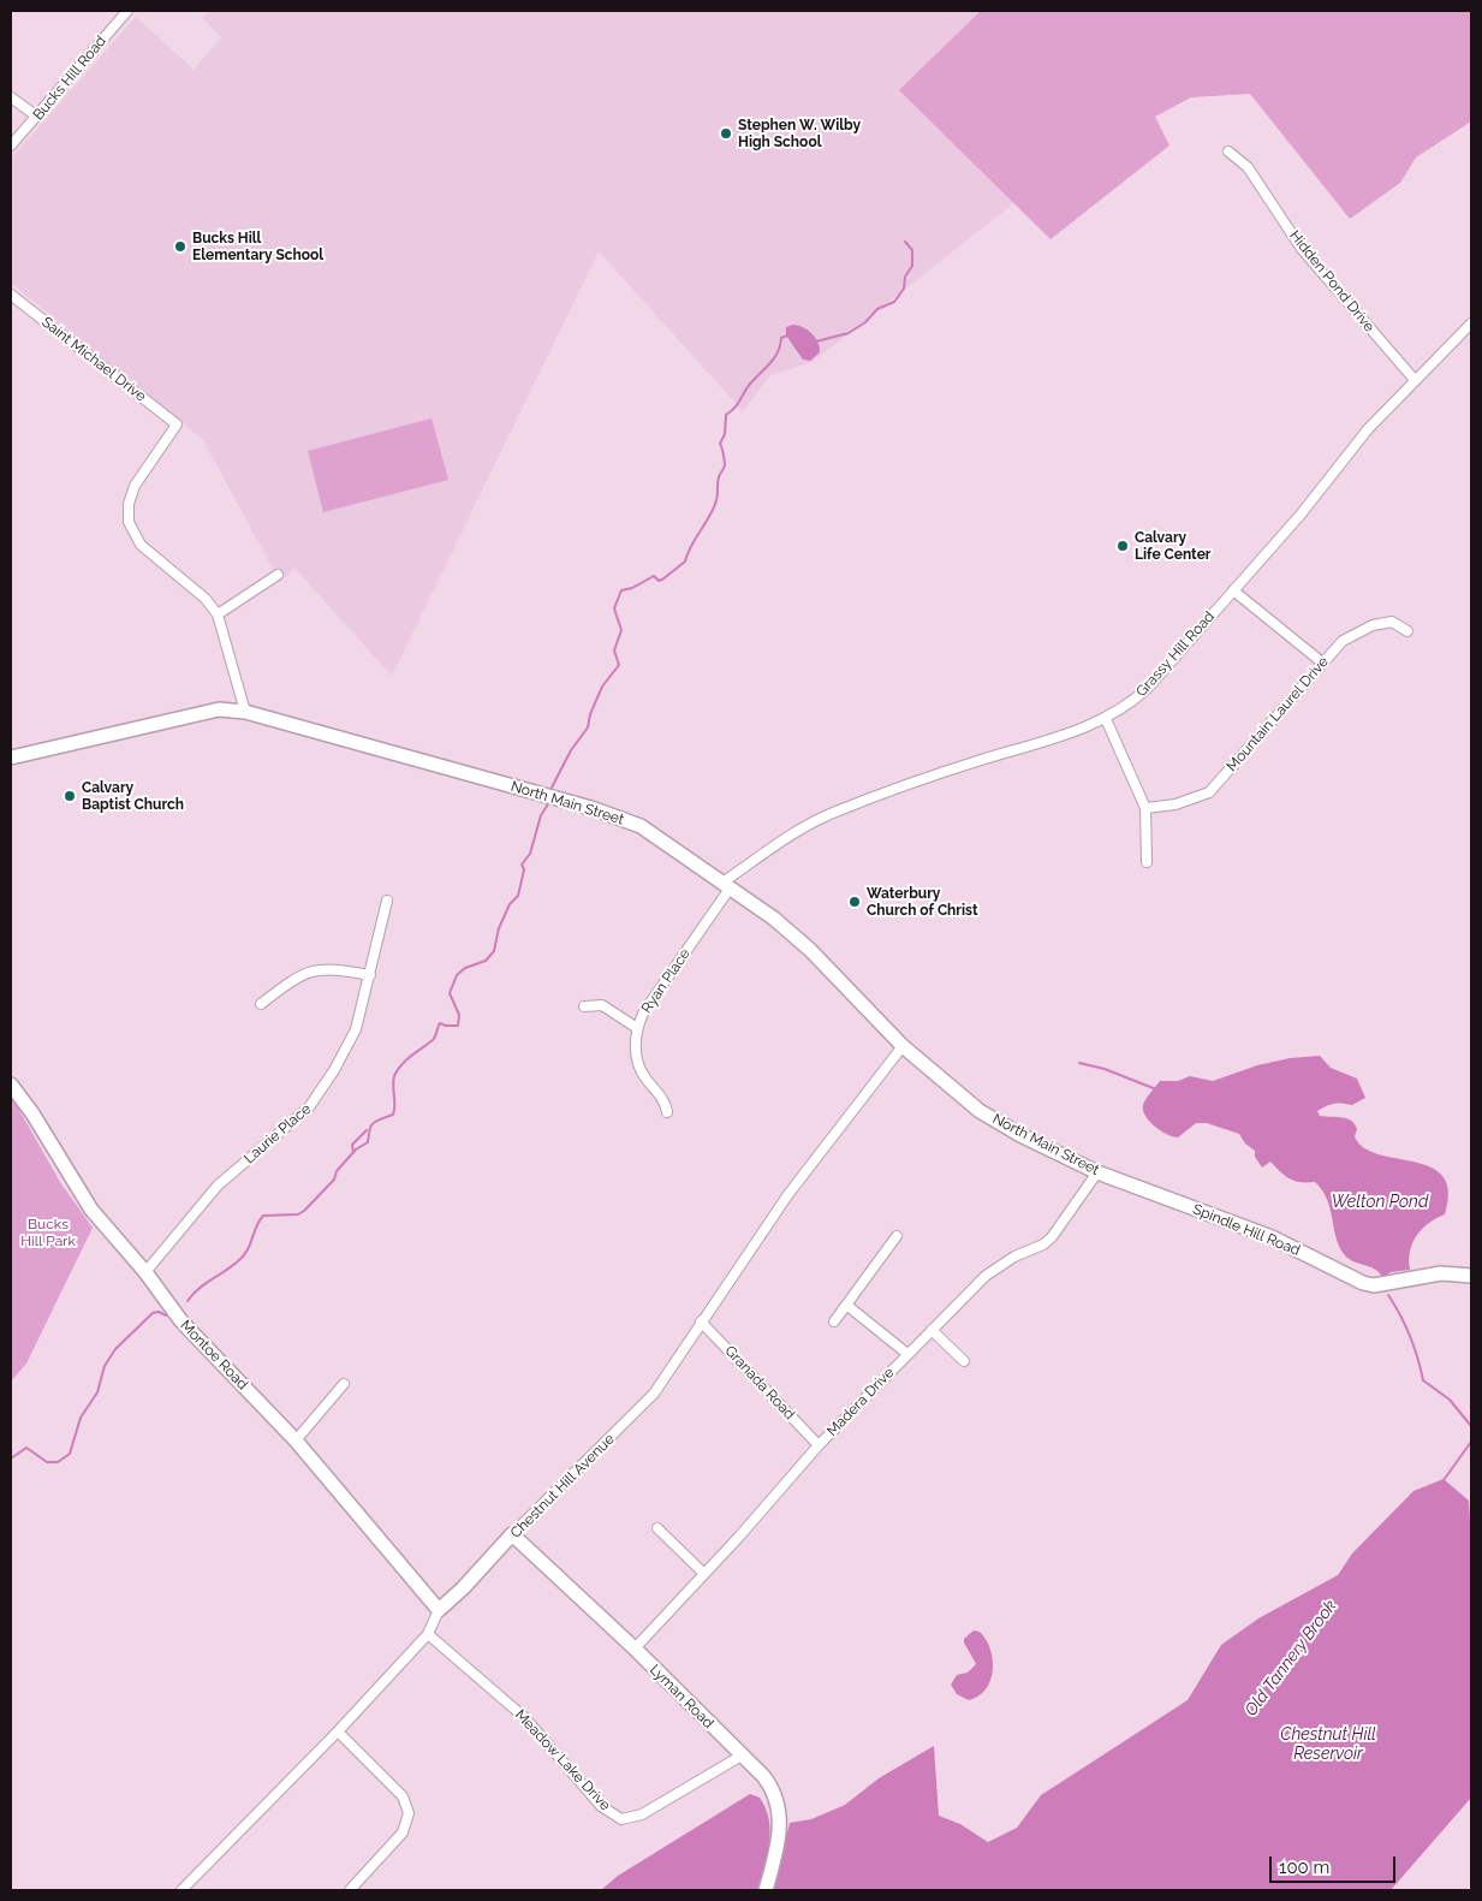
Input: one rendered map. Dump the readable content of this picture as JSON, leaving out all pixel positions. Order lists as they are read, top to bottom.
{
  "streets": {
    "main road": [
      "North Main Street",
      "Spindle Hill Road",
      "Montoe Road",
      "Chestnut Hill Avenue",
      "Lyman Road"
    ],
    "street": [
      "Bucks Hill Road",
      "Hidden Pond Drive",
      "Saint Michael Drive",
      "Grassy Hill Road",
      "Mountain Laurel Drive",
      "Ryan Place",
      "Laurie Place",
      "Granada Road",
      "Madera Drive",
      "Meadow Lake Drive"
    ]
  },
  "crossings": [
    ["Hidden Pond Drive", "Grassy Hill Road"],
    ["Grassy Hill Road", "North Main Street"],
    ["Grassy Hill Road", "Ryan Place"],
    ["North Main Street", "Ryan Place"],
    ["North Main Street", "Spindle Hill Road"],
    ["North Main Street", "Madera Drive"],
    ["North Main Street", "Chestnut Hill Avenue"],
    ["Laurie Place", "Montoe Road"],
    ["Montoe Road", "Chestnut Hill Avenue"],
    ["Granada Road", "Madera Drive"],
    ["Granada Road", "Chestnut Hill Avenue"],
    ["Madera Drive", "Lyman Road"],
    ["Chestnut Hill Avenue", "Lyman Road"],
    ["Chestnut Hill Avenue", "Meadow Lake Drive"],
    ["Lyman Road", "Meadow Lake Drive"]
  ],
  "water": ["Welton Pond", "Old Tannery Brook", "Chestnut Hill Reservoir"],
  "parks": ["Bucks Hill Park"],
  "places": [
    "Stephen W. Wilby High School",
    "Bucks Hill Elementary School",
    "Calvary Life Center",
    "Calvary Baptist Church",
    "Waterbury Church of Christ"
  ],
  "scale_bar": "100 m"
}
